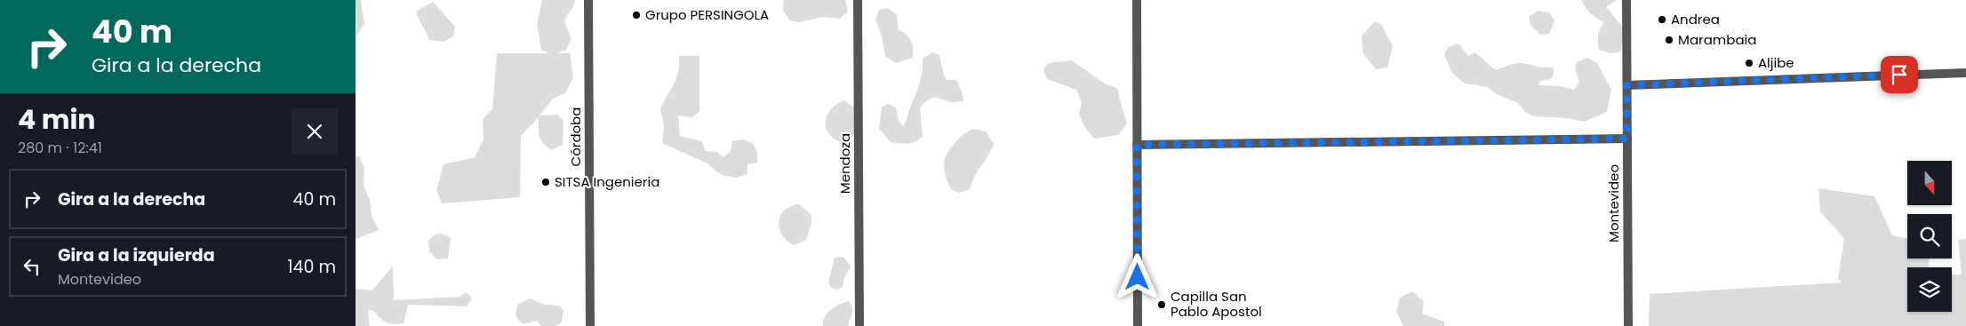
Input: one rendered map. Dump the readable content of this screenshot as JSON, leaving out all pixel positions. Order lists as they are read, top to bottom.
{
  "streets": {
    "street": ["Córdoba", "Mendoza", "Montevideo"]
  },
  "places": [
    "Grupo PERSINGOLA",
    "Andrea",
    "Marambaia",
    "Aljibe",
    "SITSA Ingenieria",
    "Capilla San Pablo Apostol"
  ],
  "north": "bottom",
  "page": {
    "turn": ["40 m", "Gira a la derecha"],
    "heading": ["4 min", "280 m · 12:41"],
    "list": [
      {
        "name": "Gira a la derecha",
        "value": "40 m"
      },
      {
        "name": "Gira a la izquierda",
        "note": "Montevideo",
        "value": "140 m"
      }
    ]
  }
}
